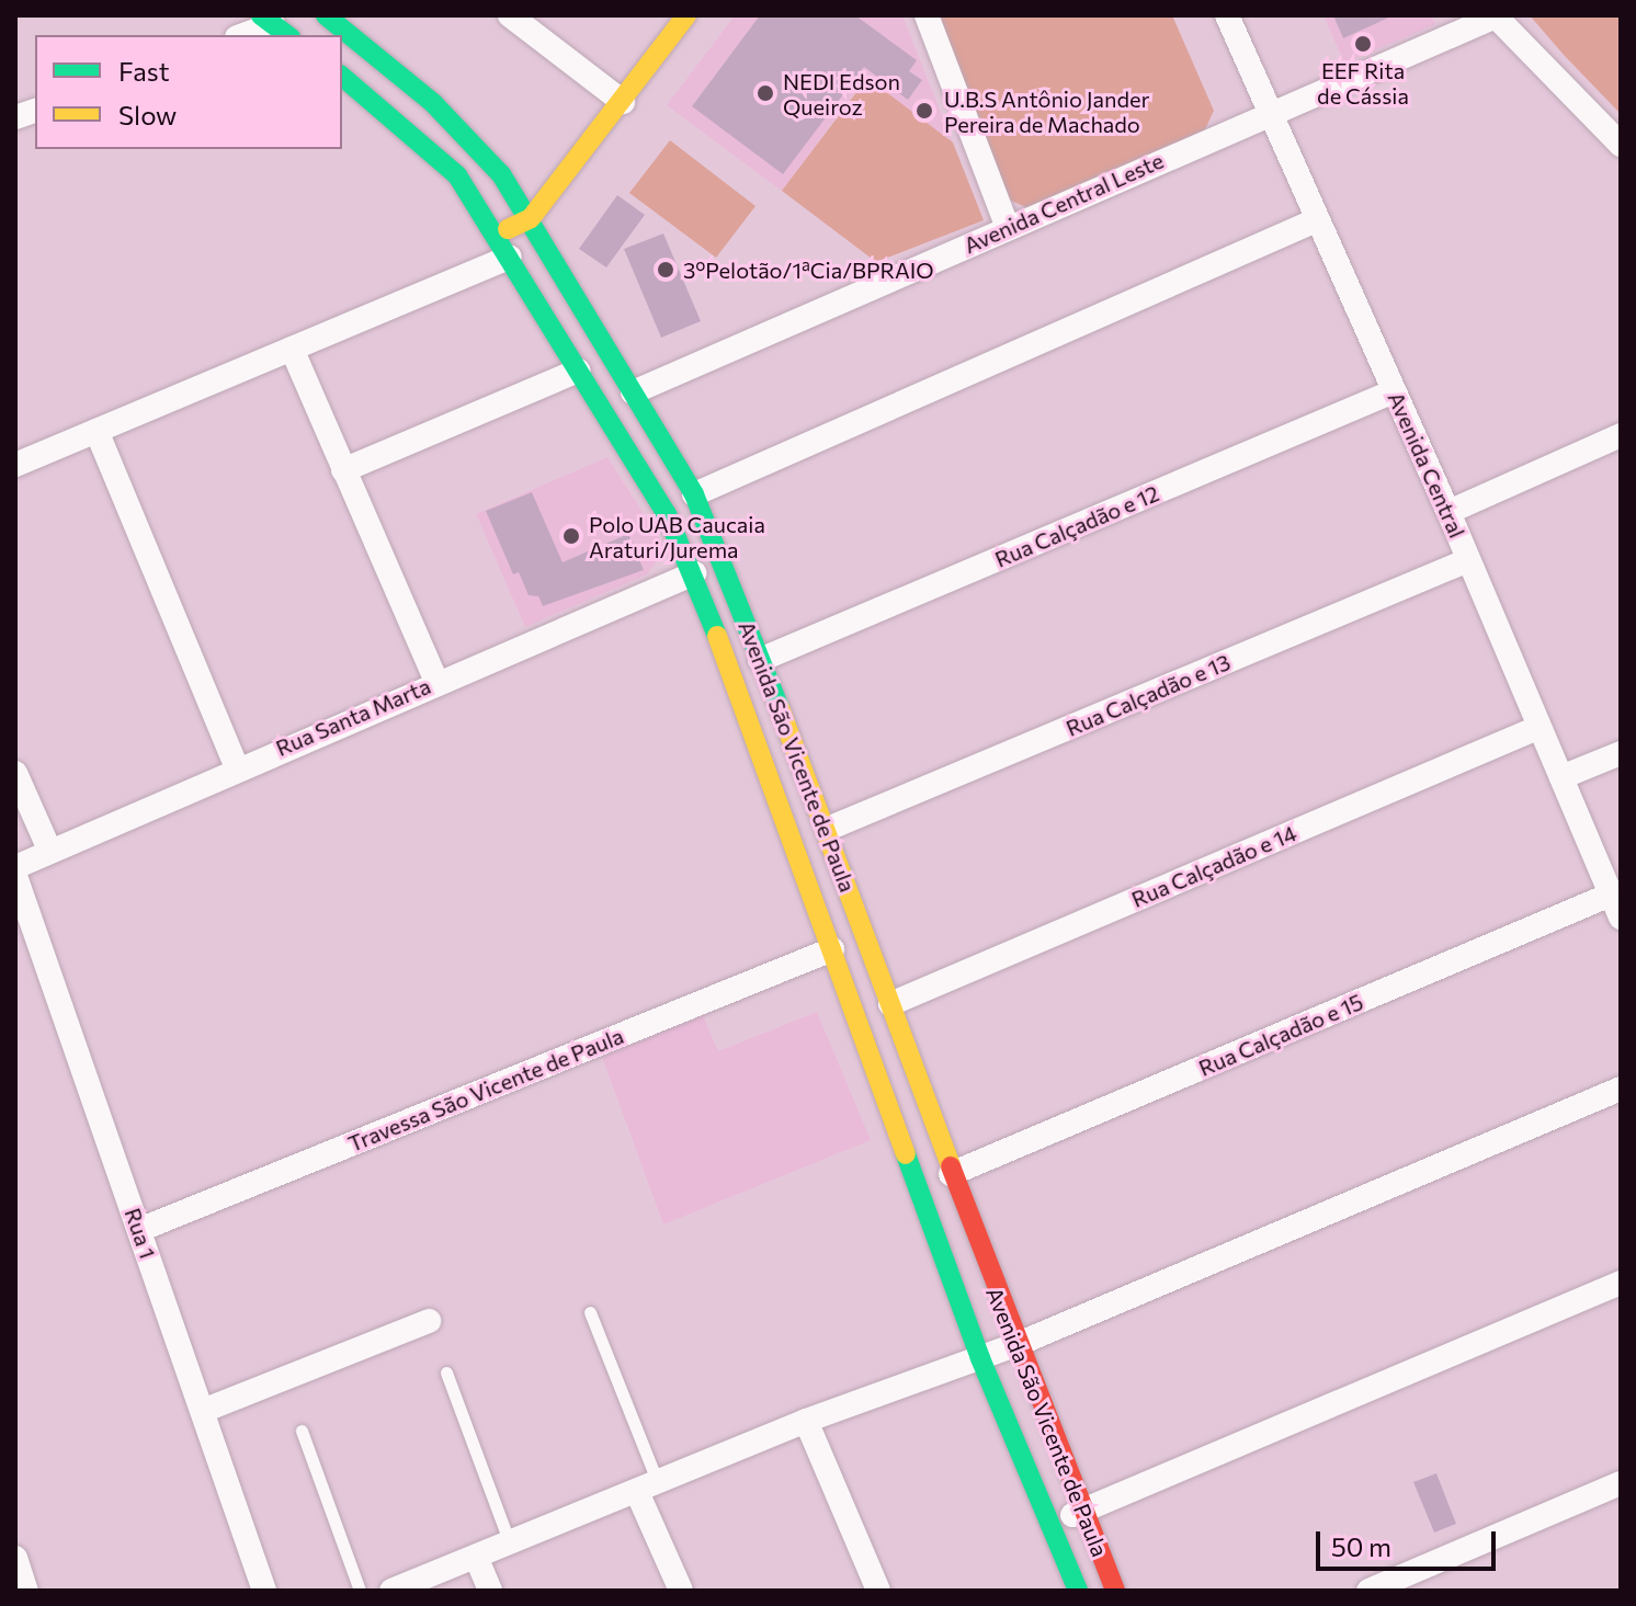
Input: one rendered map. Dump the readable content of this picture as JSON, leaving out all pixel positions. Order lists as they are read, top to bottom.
{
  "streets": {
    "main road": ["Avenida São Vicente de Paula"],
    "street": [
      "Avenida Central Leste",
      "Avenida Central",
      "Rua Calçadão e 12",
      "Rua Calçadão e 13",
      "Rua Santa Marta",
      "Rua Calçadão e 14",
      "Rua Calçadão e 15",
      "Travessa São Vicente de Paula",
      "Rua 1"
    ]
  },
  "crossings": [
    ["Avenida Central Leste", "Avenida Central"],
    ["Avenida Central Leste", "Avenida São Vicente de Paula"],
    ["Avenida Central", "Rua Calçadão e 12"],
    ["Avenida Central", "Rua Calçadão e 13"],
    ["Avenida Central", "Rua Calçadão e 14"],
    ["Avenida Central", "Rua Calçadão e 15"],
    ["Rua Calçadão e 12", "Avenida São Vicente de Paula"],
    ["Rua Calçadão e 13", "Avenida São Vicente de Paula"],
    ["Rua Santa Marta", "Avenida São Vicente de Paula"],
    ["Avenida São Vicente de Paula", "Rua Calçadão e 14"],
    ["Avenida São Vicente de Paula", "Rua Calçadão e 15"],
    ["Avenida São Vicente de Paula", "Travessa São Vicente de Paula"],
    ["Travessa São Vicente de Paula", "Rua 1"]
  ],
  "places": [
    "EEF Rita de Cássia",
    "NEDI Edson Queiroz",
    "U.B.S Antônio Jander Pereira de Machado",
    "3ºPelotão/1ªCia/BPRAIO",
    "Polo UAB Caucaia Araturi/Jurema"
  ],
  "legend": ["Fast", "Slow"],
  "scale_bar": "50 m"
}
